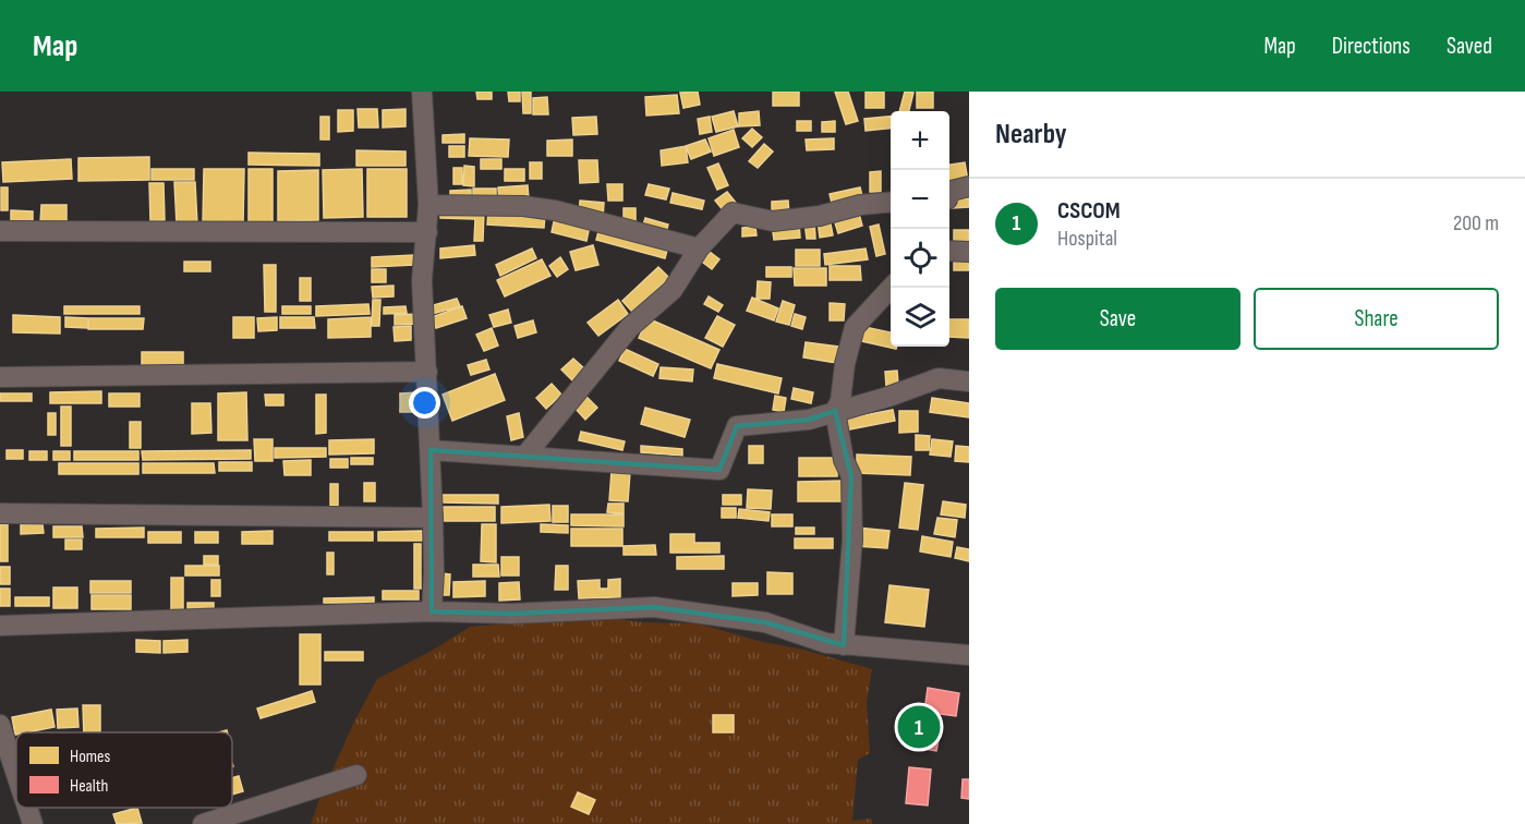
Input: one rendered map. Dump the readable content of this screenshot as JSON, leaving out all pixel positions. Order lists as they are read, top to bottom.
{
  "legend": ["Homes", "Health"],
  "page": {
    "header": "Map",
    "nav": ["Map", "Directions", "Saved"],
    "heading": "Nearby",
    "map_buttons": ["+", "−"],
    "list": [
      {
        "mark": "1",
        "name": "CSCOM",
        "note": "Hospital",
        "value": "200 m"
      }
    ],
    "buttons": ["Save", "Share"],
    "pins": "1"
  }
}
